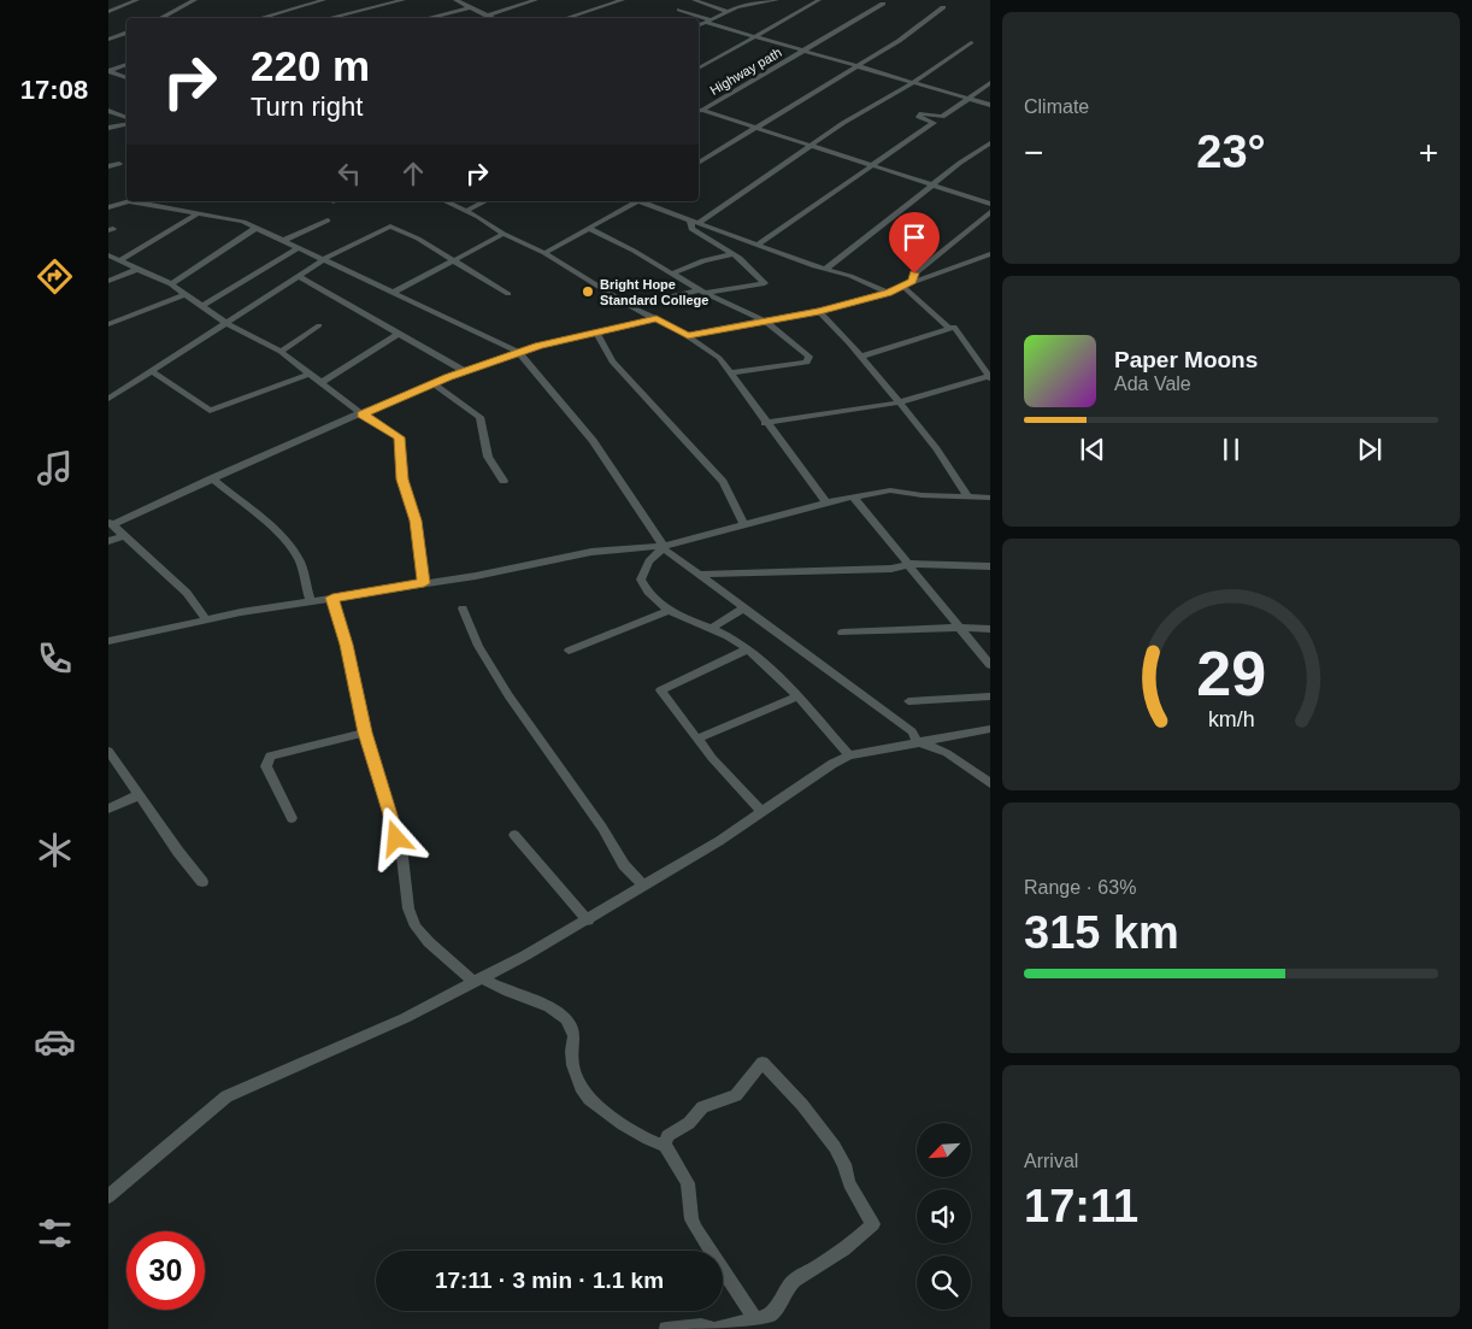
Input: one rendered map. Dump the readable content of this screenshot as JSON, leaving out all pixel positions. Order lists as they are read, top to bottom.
{
  "streets": {
    "street": ["Highway path"]
  },
  "places": ["Bright Hope Standard College"],
  "north": "bottom left",
  "page": {
    "tabs": "17:08",
    "tile": [
      "Climate",
      ["Range · 63%", "315 km"],
      ["Arrival", "17:11"]
    ],
    "turn": ["220 m", "Turn right"],
    "heat": ["−", "23°", "+"],
    "song": ["Paper Moons", "Ada Vale"],
    "limit": "30",
    "trip": "17:11 · 3 min · 1.1 km",
    "gauge": ["29", "km/h"]
  }
}
